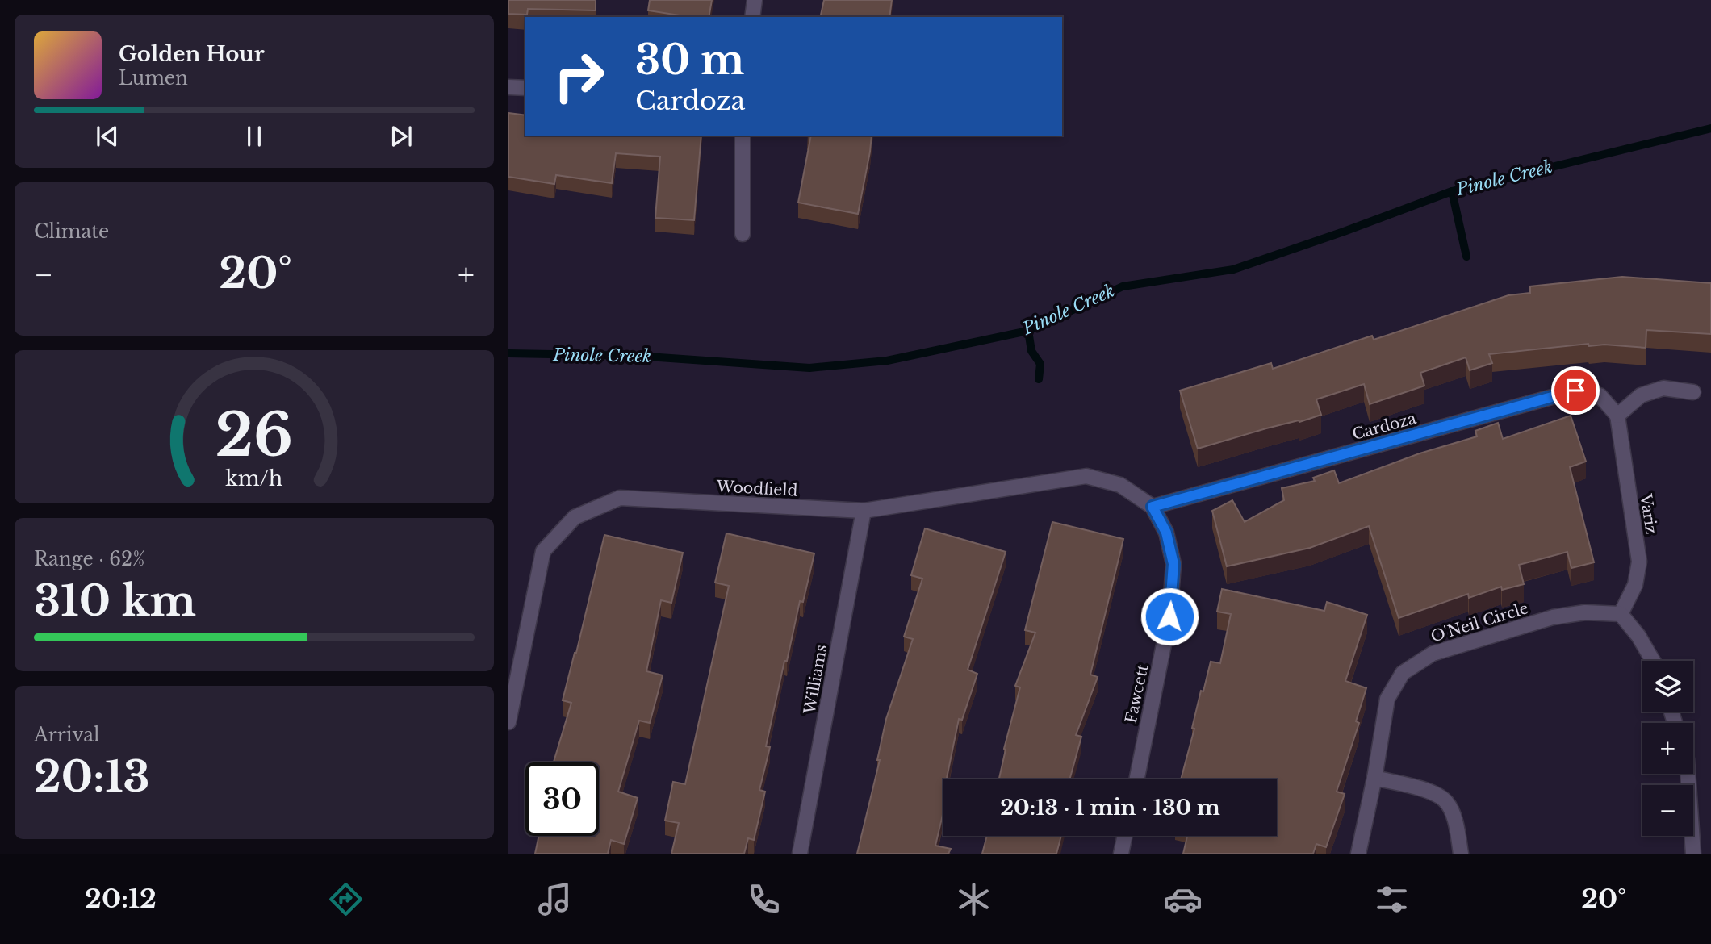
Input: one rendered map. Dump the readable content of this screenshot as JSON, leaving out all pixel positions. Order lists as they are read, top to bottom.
{
  "streets": {
    "street": [
      "Cardoza",
      "Woodfield",
      "Variz",
      "O'Neil Circle",
      "Williams",
      "Fawcett"
    ]
  },
  "crossings": [
    ["Cardoza", "Woodfield"],
    ["Cardoza", "Variz"],
    ["Cardoza", "Fawcett"],
    ["Woodfield", "Williams"],
    ["Woodfield", "Fawcett"],
    ["Variz", "O'Neil Circle"]
  ],
  "water": ["Pinole Creek"],
  "page": {
    "turn": ["30 m", "Cardoza"],
    "song": ["Golden Hour", "Lumen"],
    "tile": [
      "Climate",
      ["Range · 62%", "310 km"],
      ["Arrival", "20:13"]
    ],
    "heat": ["−", "20°", "+"],
    "map_buttons": ["+", "−"],
    "limit": "30",
    "trip": "20:13 · 1 min · 130 m",
    "tabs": ["20:12", "20°"],
    "gauge": ["26", "km/h"]
  }
}
